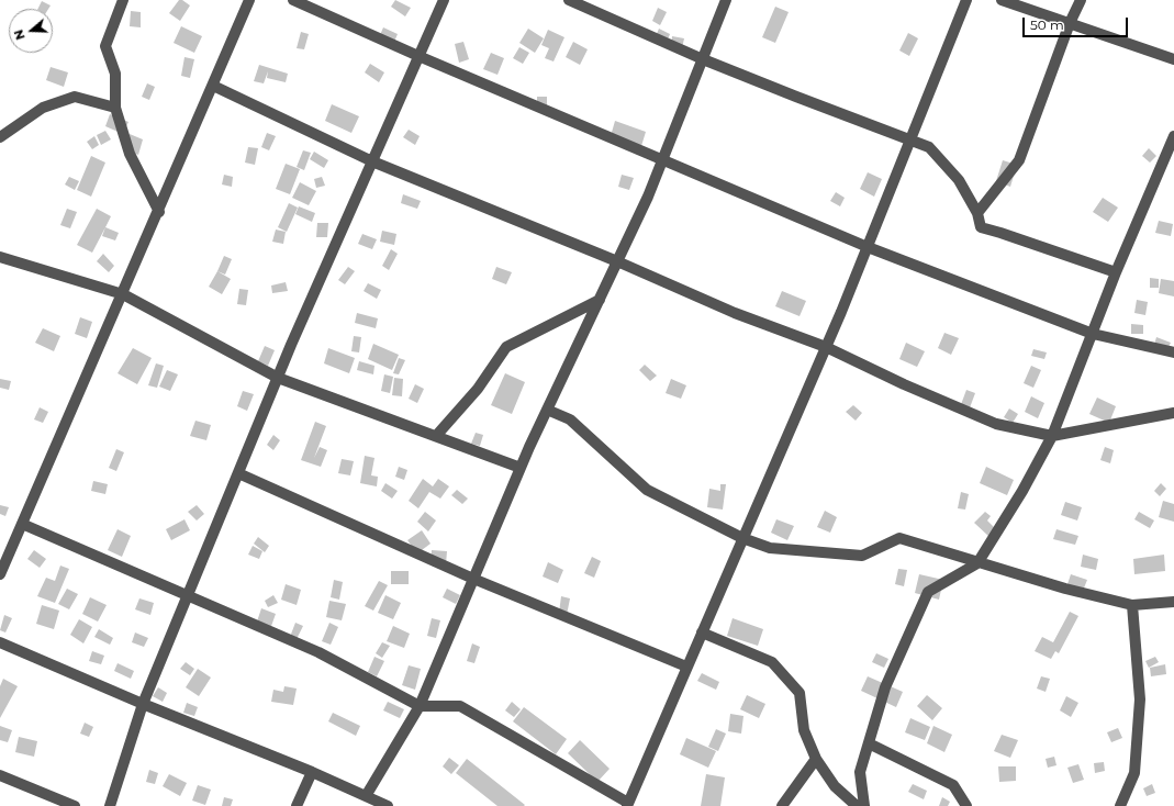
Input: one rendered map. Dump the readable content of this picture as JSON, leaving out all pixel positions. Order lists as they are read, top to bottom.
{
  "scale_bar": "50 m",
  "north": "left"
}
